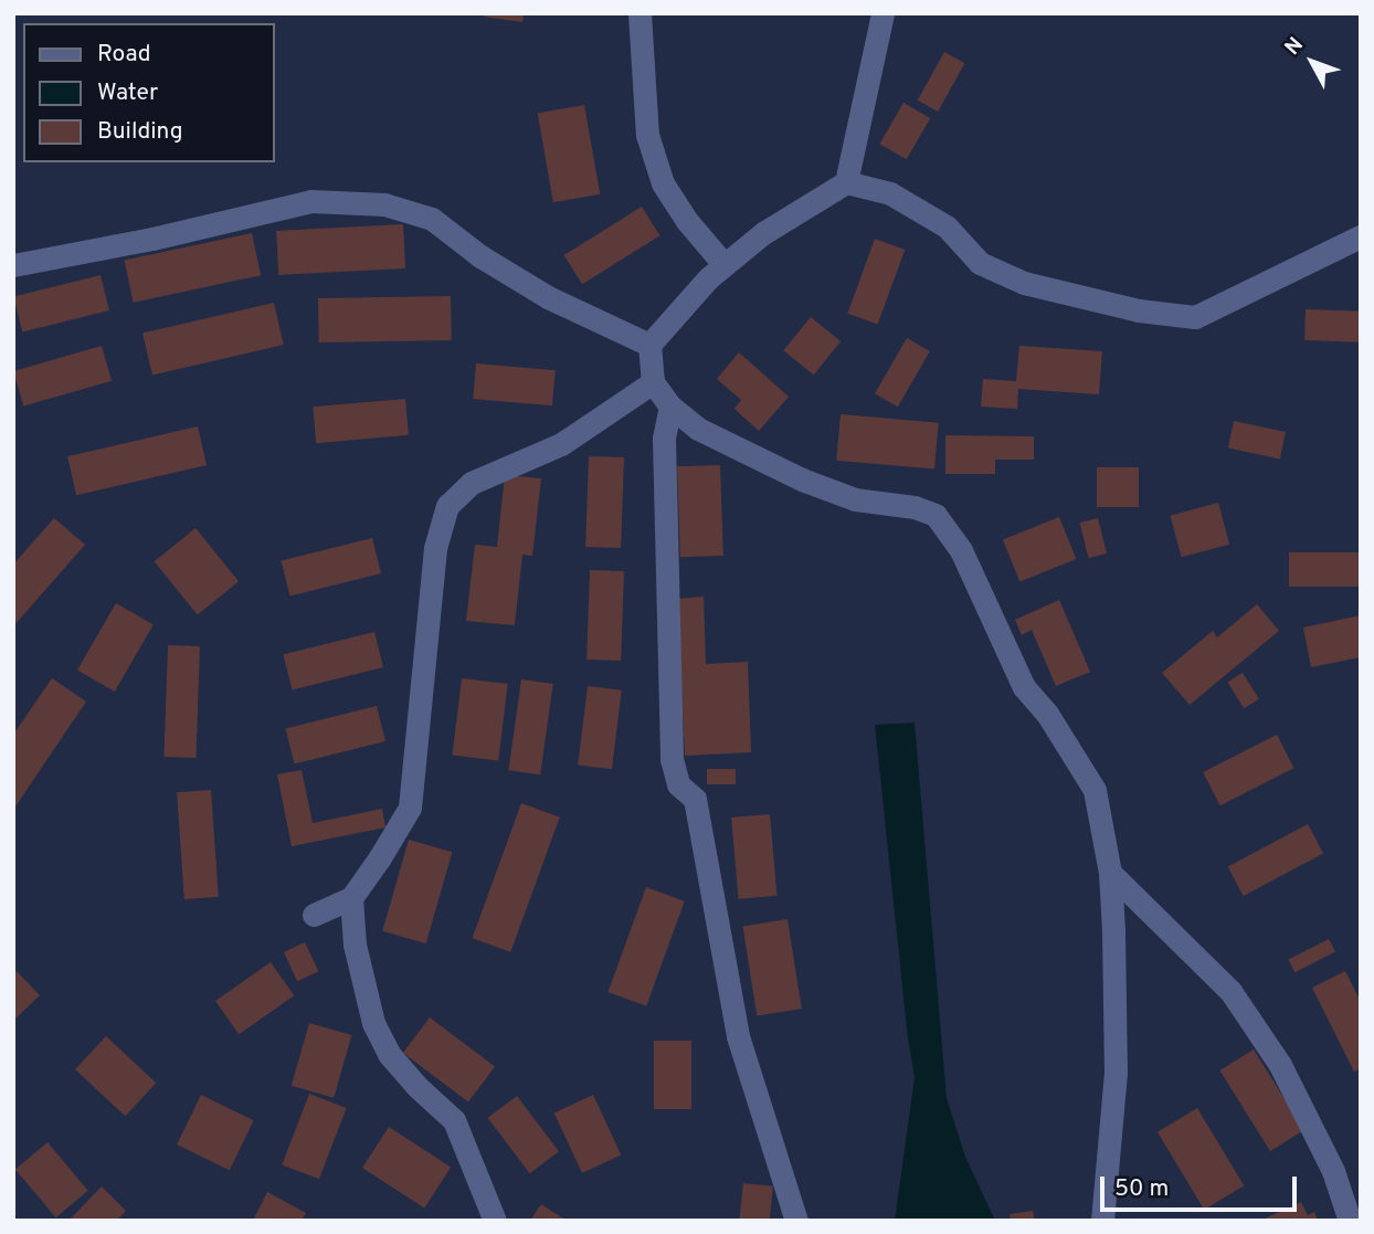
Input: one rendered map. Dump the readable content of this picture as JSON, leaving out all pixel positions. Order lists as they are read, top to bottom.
{
  "legend": ["Road", "Water", "Building"],
  "scale_bar": "50 m",
  "north": "top left"
}
